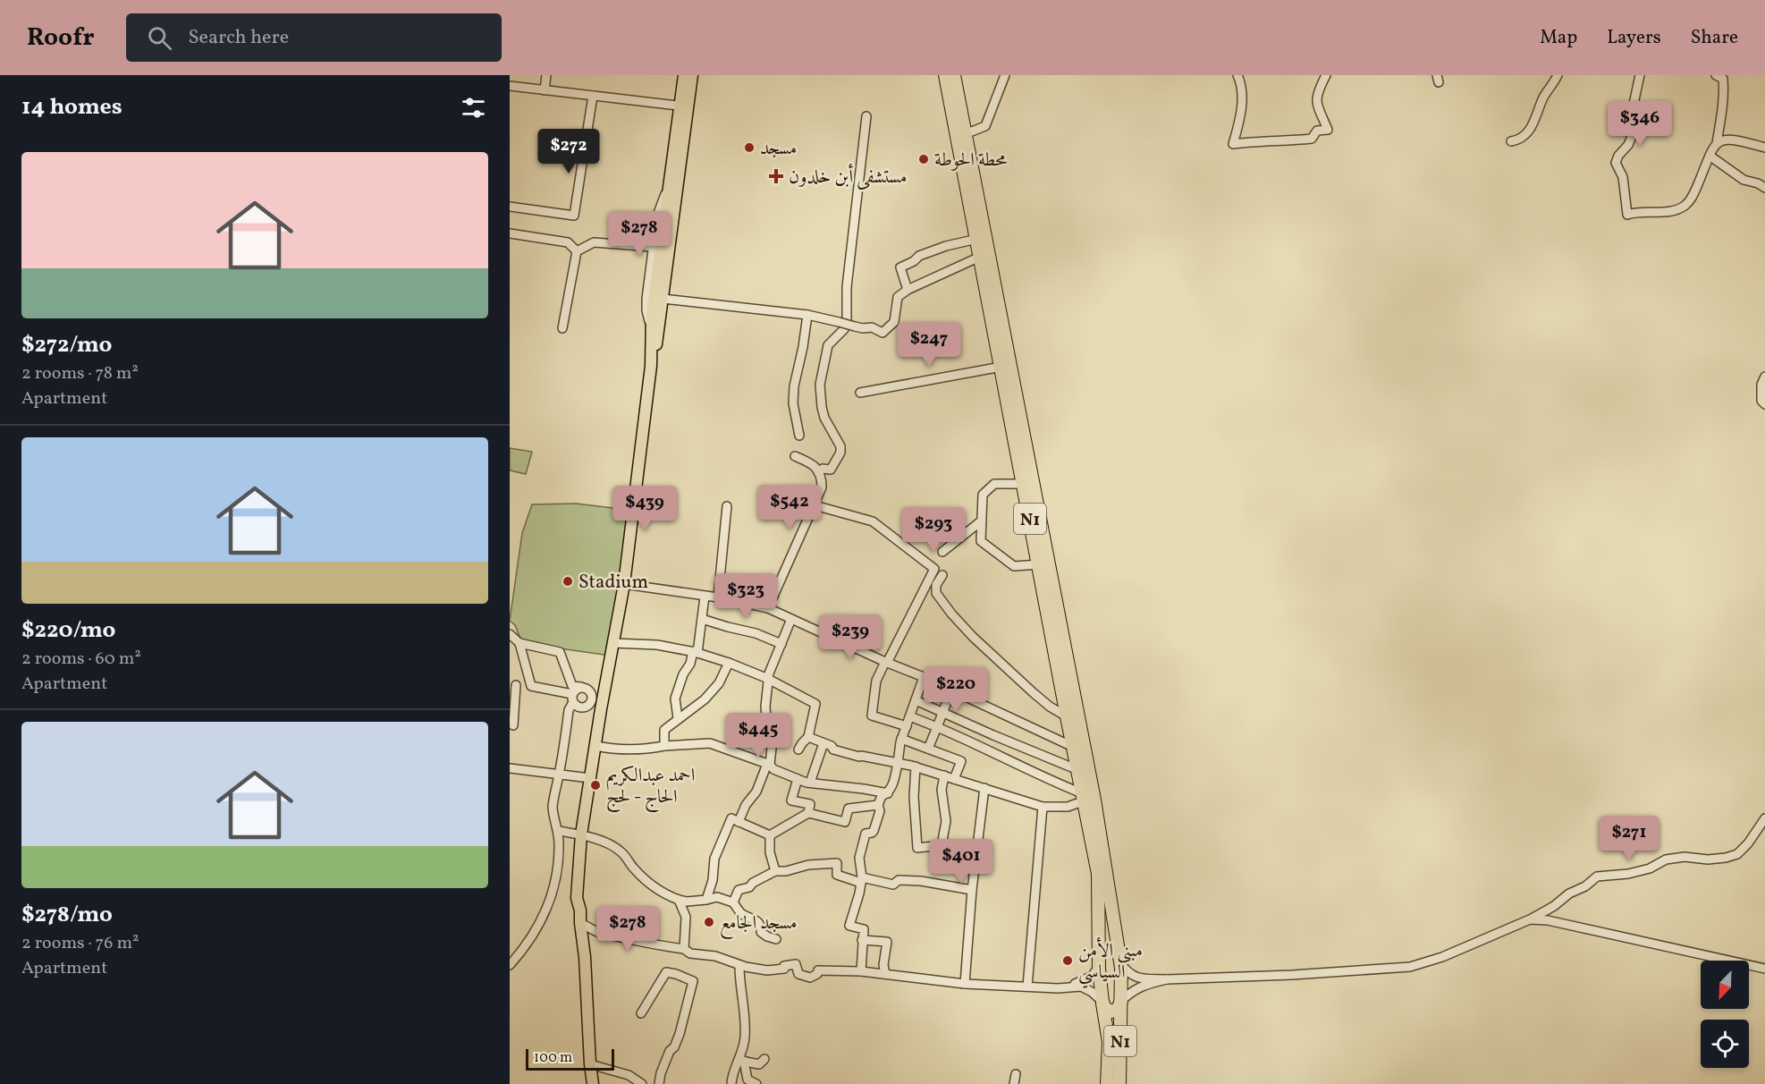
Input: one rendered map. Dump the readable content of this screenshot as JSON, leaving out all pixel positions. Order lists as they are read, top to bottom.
{
  "streets": {
    "highway": ["N1"]
  },
  "places": {
    "other": [
      "مسجد",
      "محطة الحوطة",
      "Stadium",
      "احمد عبدالكريم الحاج - لحج",
      "مسجد الجامع",
      "مبنى الأمن السياسي"
    ],
    "health": ["مستشفى أبن خلدون"]
  },
  "scale_bar": "100 m",
  "north": "bottom left",
  "page": {
    "header": "Roofr",
    "search": "Search here",
    "nav": ["Map", "Layers", "Share"],
    "heading": "14 homes",
    "price": [
      "$346",
      "$272",
      "$278",
      "$247",
      "$542",
      "$439",
      "$293",
      "$323",
      "$239",
      "$220",
      "$445",
      "$271",
      "$401",
      "$278"
    ],
    "list": [
      {
        "name": "$272/mo",
        "note": "2 rooms · 78 m² · Apartment"
      },
      {
        "name": "$220/mo",
        "note": "2 rooms · 60 m² · Apartment"
      },
      {
        "name": "$278/mo",
        "note": "2 rooms · 76 m² · Apartment"
      }
    ],
    "scale": "100 m"
  }
}
